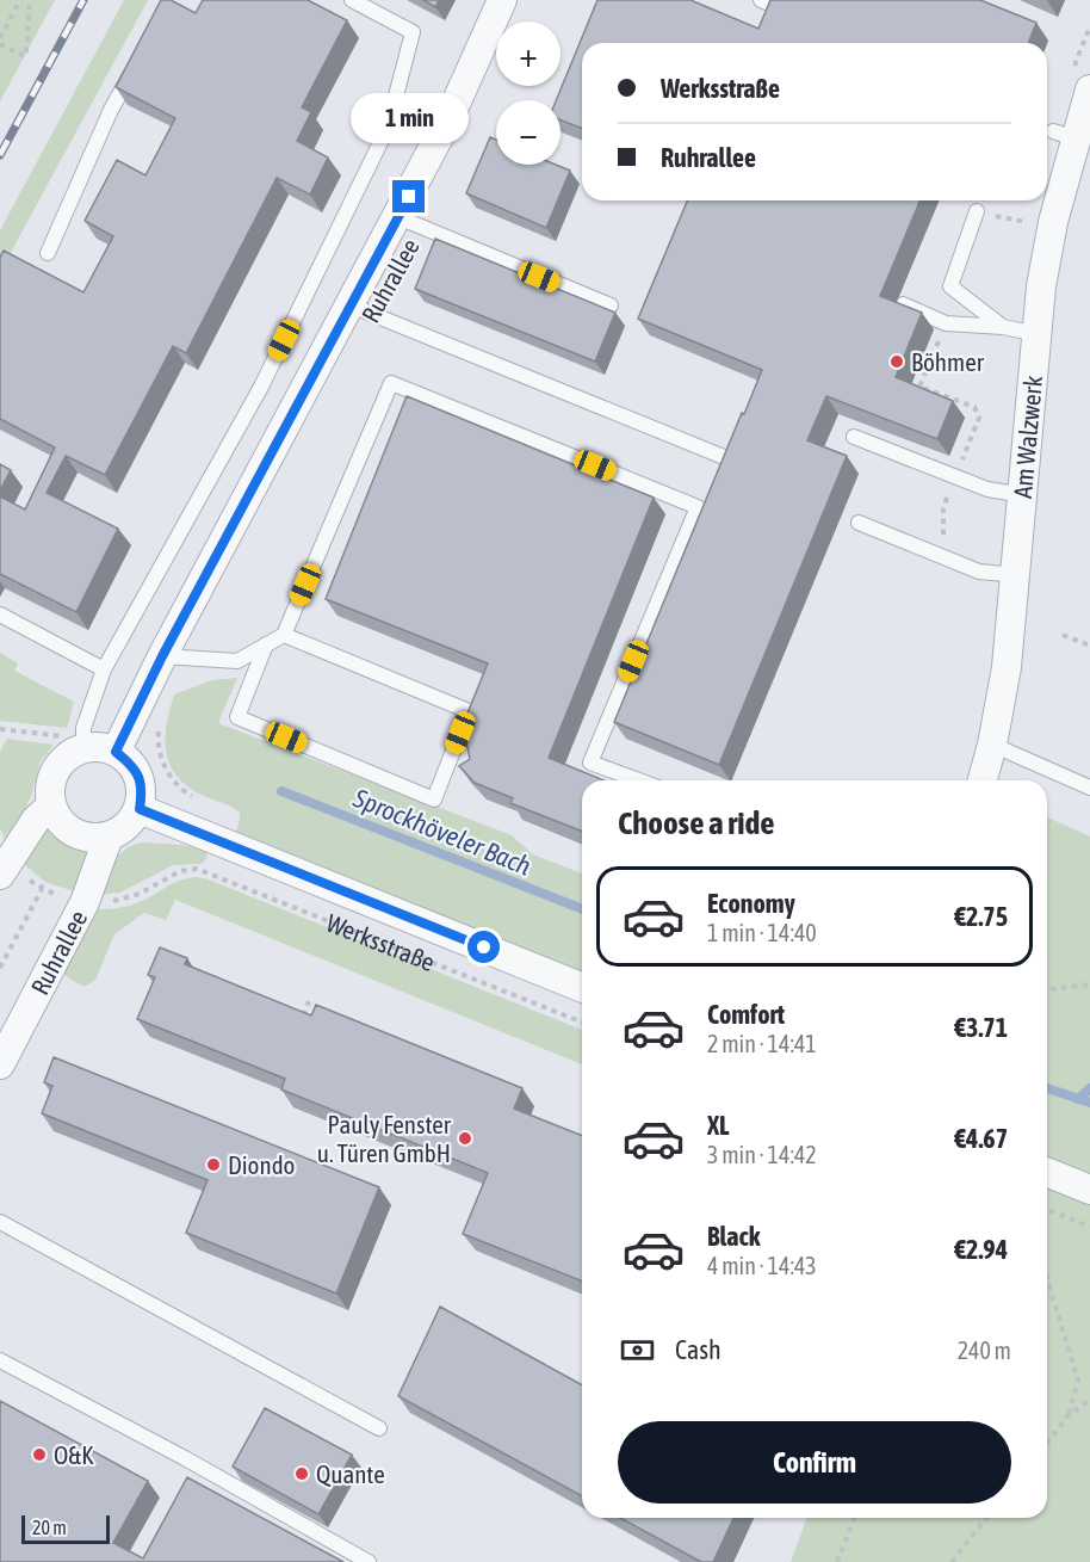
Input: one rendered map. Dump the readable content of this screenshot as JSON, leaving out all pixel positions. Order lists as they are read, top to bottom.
{
  "streets": {
    "street": ["Ruhrallee", "Am Walzwerk", "Werksstraße"]
  },
  "crossings": [
    ["Ruhrallee", "Werksstraße"]
  ],
  "water": ["Sprockhöveler Bach"],
  "places": [
    "Böhmer",
    "Pauly Fenster u. Türen GmbH",
    "Diondo",
    "O&K",
    "Quante"
  ],
  "scale_bar": "20 m",
  "page": {
    "map_buttons": ["+", "−"],
    "banner": ["Werksstraße", "Ruhrallee"],
    "bubble": "1 min",
    "heading": "Choose a ride",
    "list": [
      {
        "name": "Economy",
        "note": "1 min · 14:40",
        "value": "€2.75"
      },
      {
        "name": "Comfort",
        "note": "2 min · 14:41",
        "value": "€3.71"
      },
      {
        "name": "XL",
        "note": "3 min · 14:42",
        "value": "€4.67"
      },
      {
        "name": "Black",
        "note": "4 min · 14:43",
        "value": "€2.94"
      }
    ],
    "pay": ["Cash", "240 m"],
    "buttons": "Confirm",
    "scale": "20 m"
  }
}
